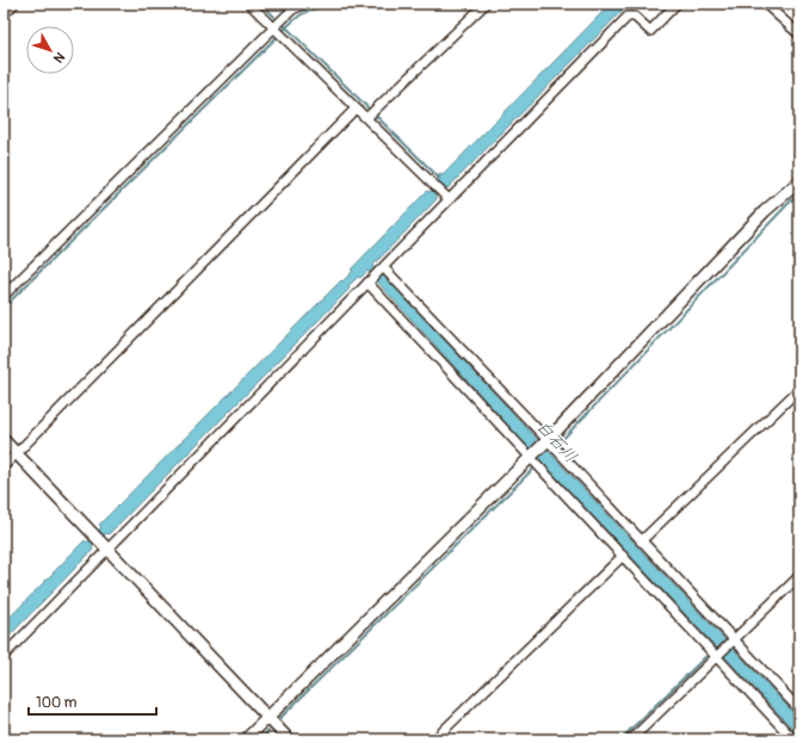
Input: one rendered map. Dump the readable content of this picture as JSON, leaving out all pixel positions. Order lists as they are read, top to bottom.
{
  "water": ["白石川"],
  "scale_bar": "100 m",
  "north": "bottom right"
}
